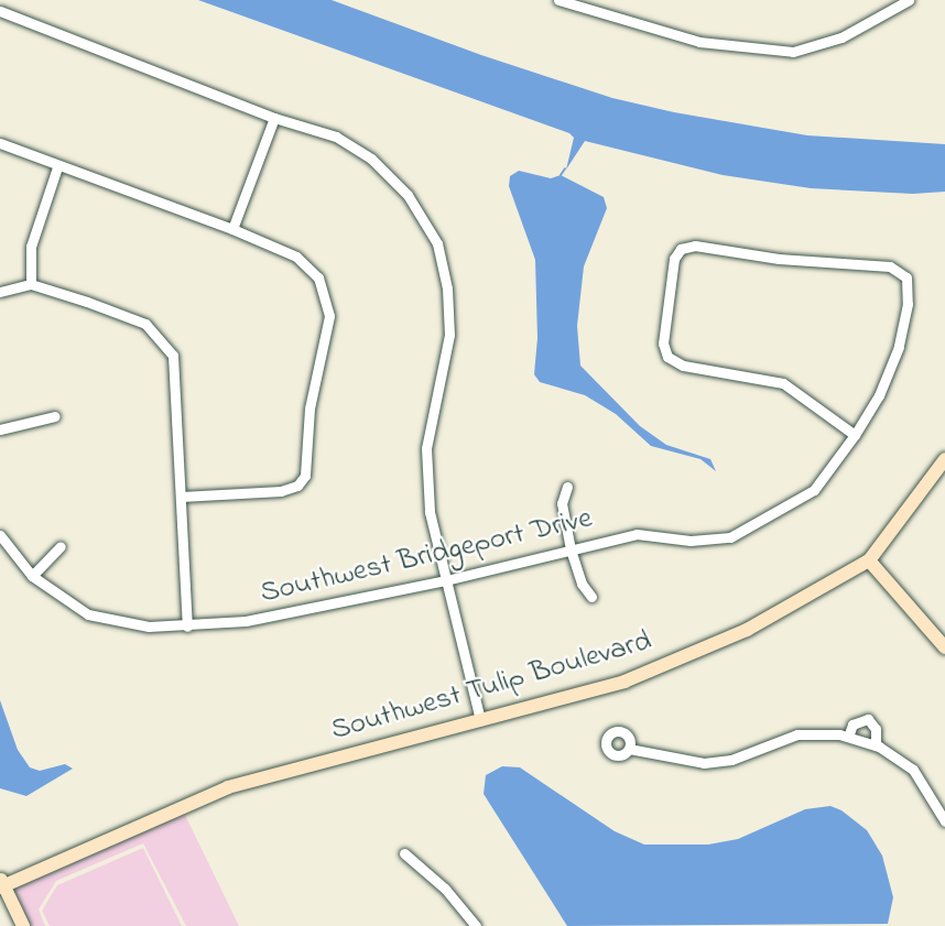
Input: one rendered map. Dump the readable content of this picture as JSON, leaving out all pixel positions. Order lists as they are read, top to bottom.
{
  "streets": {
    "street": ["Southwest Bridgeport Drive", "Southwest Tulip Boulevard"]
  }
}
